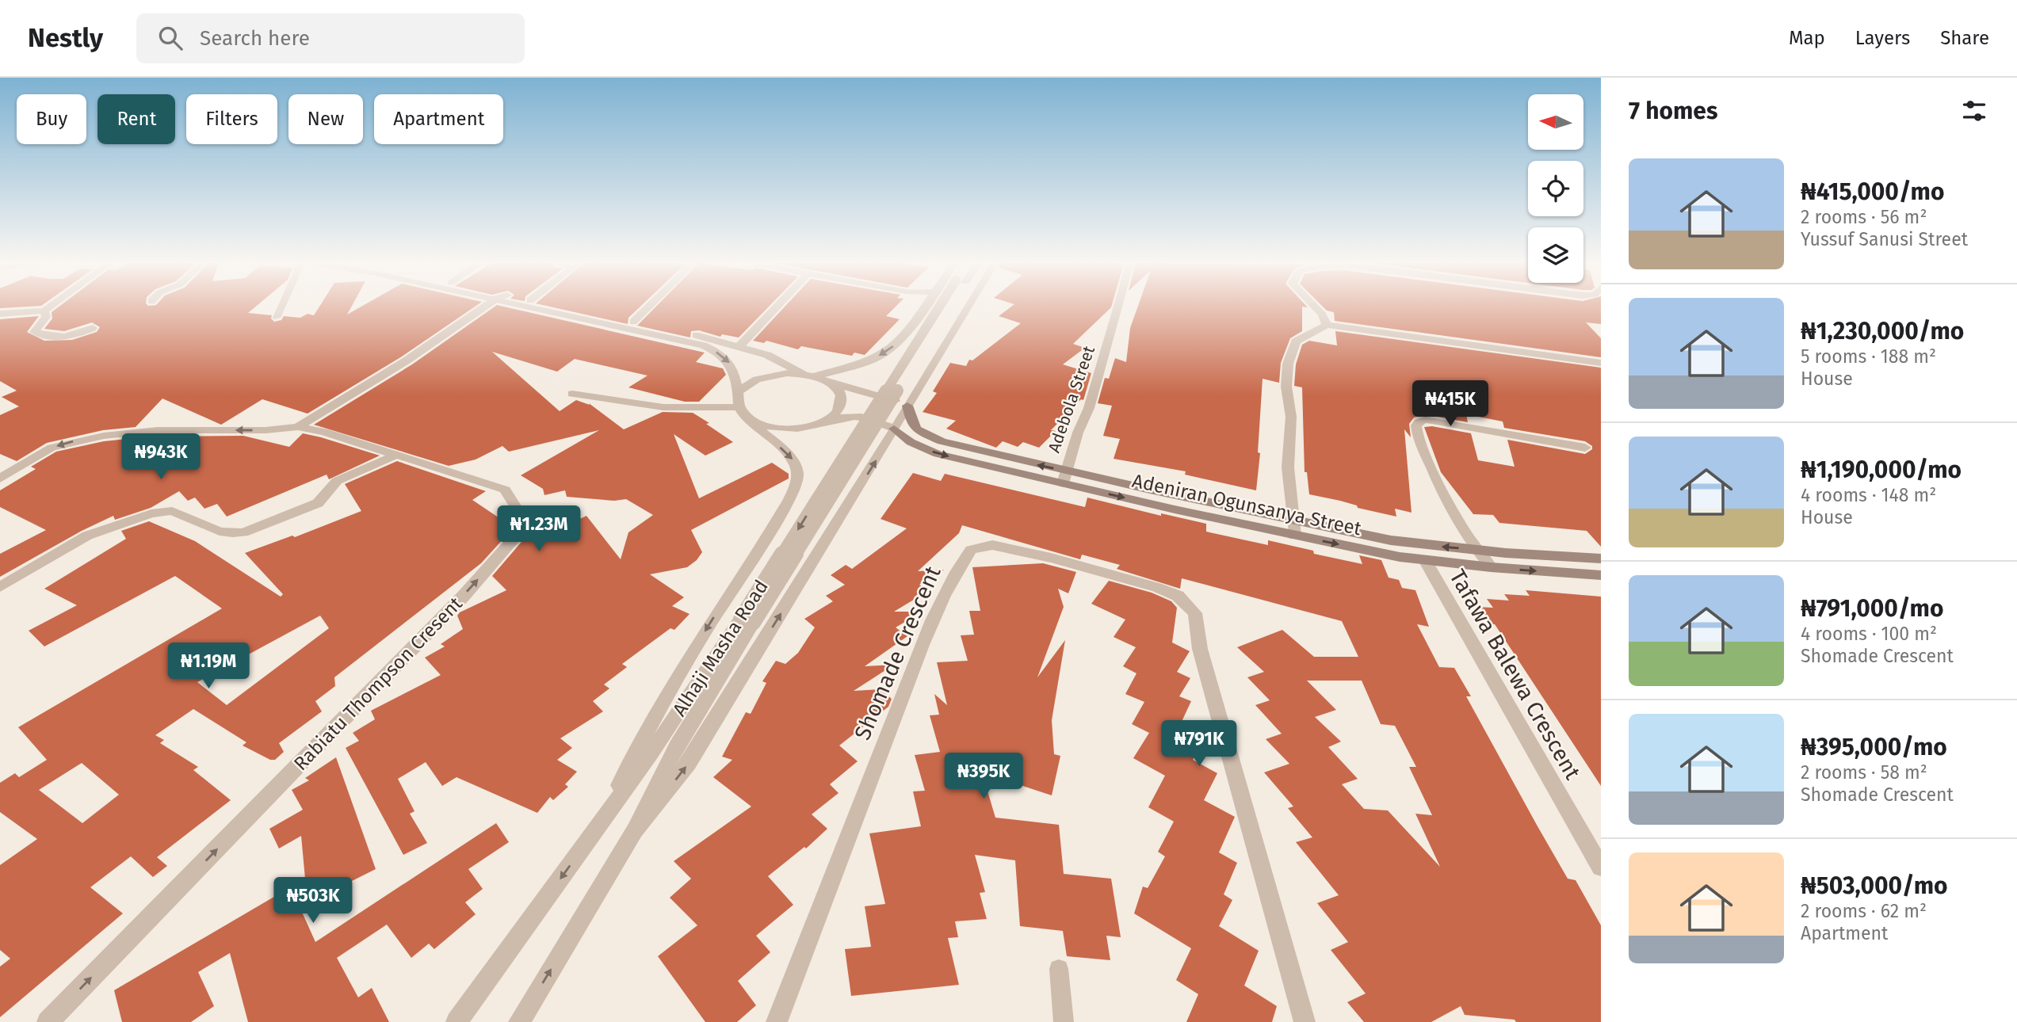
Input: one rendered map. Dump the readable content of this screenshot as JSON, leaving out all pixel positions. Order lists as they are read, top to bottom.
{
  "streets": {
    "main road": ["Adeniran Ogunsanya Street"],
    "street": [
      "Adebola Street",
      "Alhaji Masha Road",
      "Shomade Crescent",
      "Tafawa Balewa Crescent",
      "Rabiatu Thompson Cresent"
    ]
  },
  "crossings": [
    ["Adebola Street", "Adeniran Ogunsanya Street"],
    ["Adeniran Ogunsanya Street", "Tafawa Balewa Crescent"]
  ],
  "north": "left",
  "page": {
    "header": "Nestly",
    "search": "Search here",
    "nav": ["Map", "Layers", "Share"],
    "heading": "7 homes",
    "chip": [
      "Buy",
      "Rent",
      "Filters",
      "New",
      "Apartment"
    ],
    "list": [
      {
        "name": "₦415,000/mo",
        "note": "2 rooms · 56 m² · Yussuf Sanusi Street"
      },
      {
        "name": "₦1,230,000/mo",
        "note": "5 rooms · 188 m² · House"
      },
      {
        "name": "₦1,190,000/mo",
        "note": "4 rooms · 148 m² · House"
      },
      {
        "name": "₦791,000/mo",
        "note": "4 rooms · 100 m² · Shomade Crescent"
      },
      {
        "name": "₦395,000/mo",
        "note": "2 rooms · 58 m² · Shomade Crescent"
      },
      {
        "name": "₦503,000/mo",
        "note": "2 rooms · 62 m² · Apartment"
      }
    ],
    "price": [
      "₦415K",
      "₦943K",
      "₦1.23M",
      "₦1.19M",
      "₦791K",
      "₦395K",
      "₦503K"
    ]
  }
}
